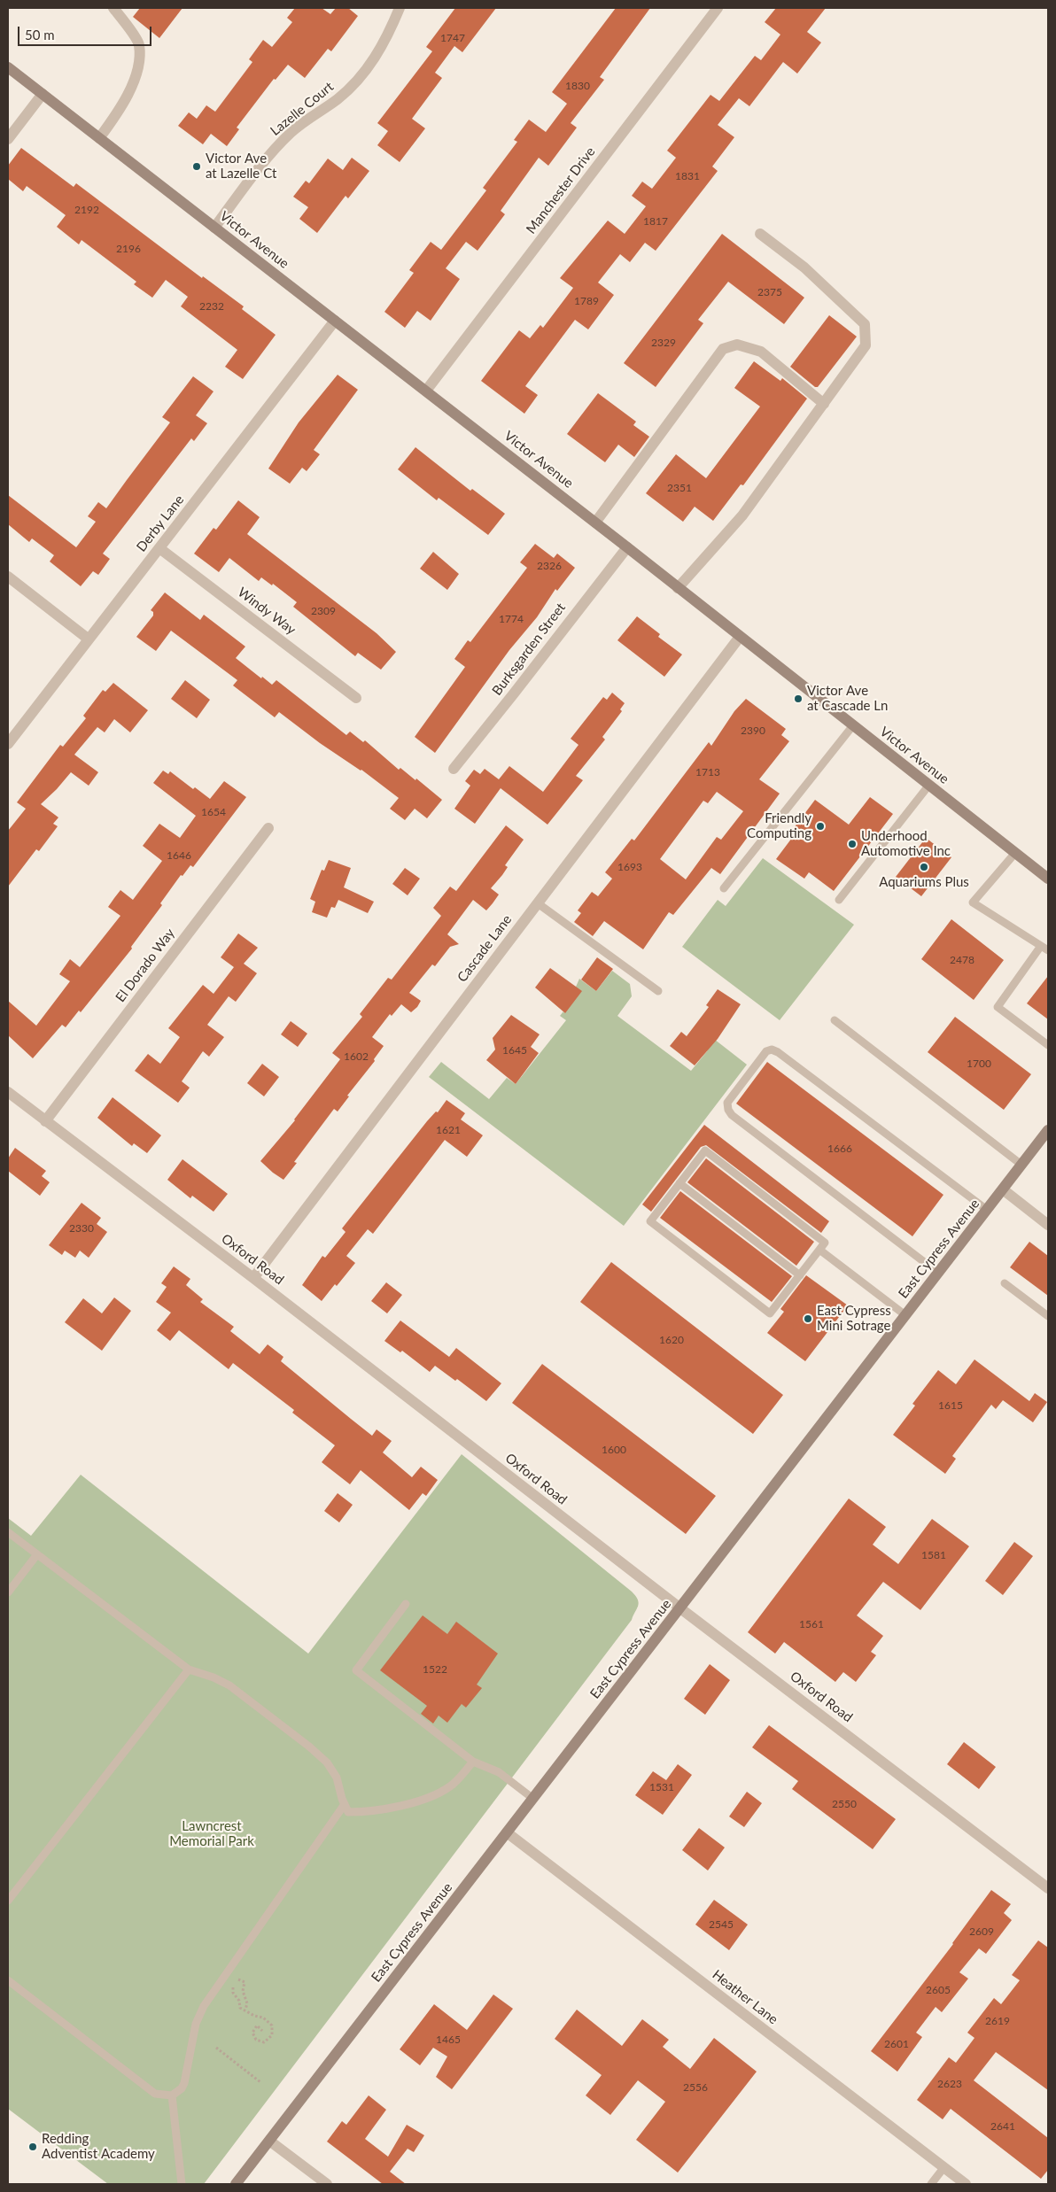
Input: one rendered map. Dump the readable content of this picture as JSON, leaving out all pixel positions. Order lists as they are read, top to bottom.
{
  "streets": {
    "main road": ["Victor Avenue", "East Cypress Avenue"],
    "street": [
      "Lazelle Court",
      "Manchester Drive",
      "Derby Lane",
      "Windy Way",
      "Burksgarden Street",
      "Cascade Lane",
      "El Dorado Way",
      "Oxford Road",
      "Heather Lane"
    ]
  },
  "crossings": [
    ["Lazelle Court", "Victor Avenue"],
    ["Manchester Drive", "Victor Avenue"],
    ["Victor Avenue", "Derby Lane"],
    ["Victor Avenue", "Burksgarden Street"],
    ["Victor Avenue", "Cascade Lane"],
    ["Derby Lane", "Windy Way"],
    ["Cascade Lane", "Oxford Road"],
    ["El Dorado Way", "Oxford Road"],
    ["East Cypress Avenue", "Oxford Road"],
    ["East Cypress Avenue", "Heather Lane"]
  ],
  "parks": ["Lawncrest Memorial Park"],
  "places": [
    "Victor Ave at Lazelle Ct",
    "Victor Ave at Cascade Ln",
    "Friendly Computing",
    "Underhood Automotive Inc",
    "Aquariums Plus",
    "East Cypress Mini Sotrage",
    "Redding Adventist Academy"
  ],
  "house_numbers": [
    "1747",
    "1830",
    "1831",
    "2192",
    "1817",
    "2196",
    "2375",
    "1789",
    "2232",
    "2329",
    "2351",
    "2326",
    "2309",
    "1774",
    "2390",
    "1713",
    "1654",
    "1646",
    "1693",
    "2478",
    "1645",
    "1602",
    "1700",
    "1621",
    "1666",
    "2330",
    "1620",
    "1615",
    "1600",
    "1581",
    "1561",
    "1522",
    "1531",
    "2550",
    "2545",
    "2609",
    "2605",
    "2619",
    "1465",
    "2601",
    "2623",
    "2556",
    "2641"
  ],
  "scale_bar": "50 m"
}
